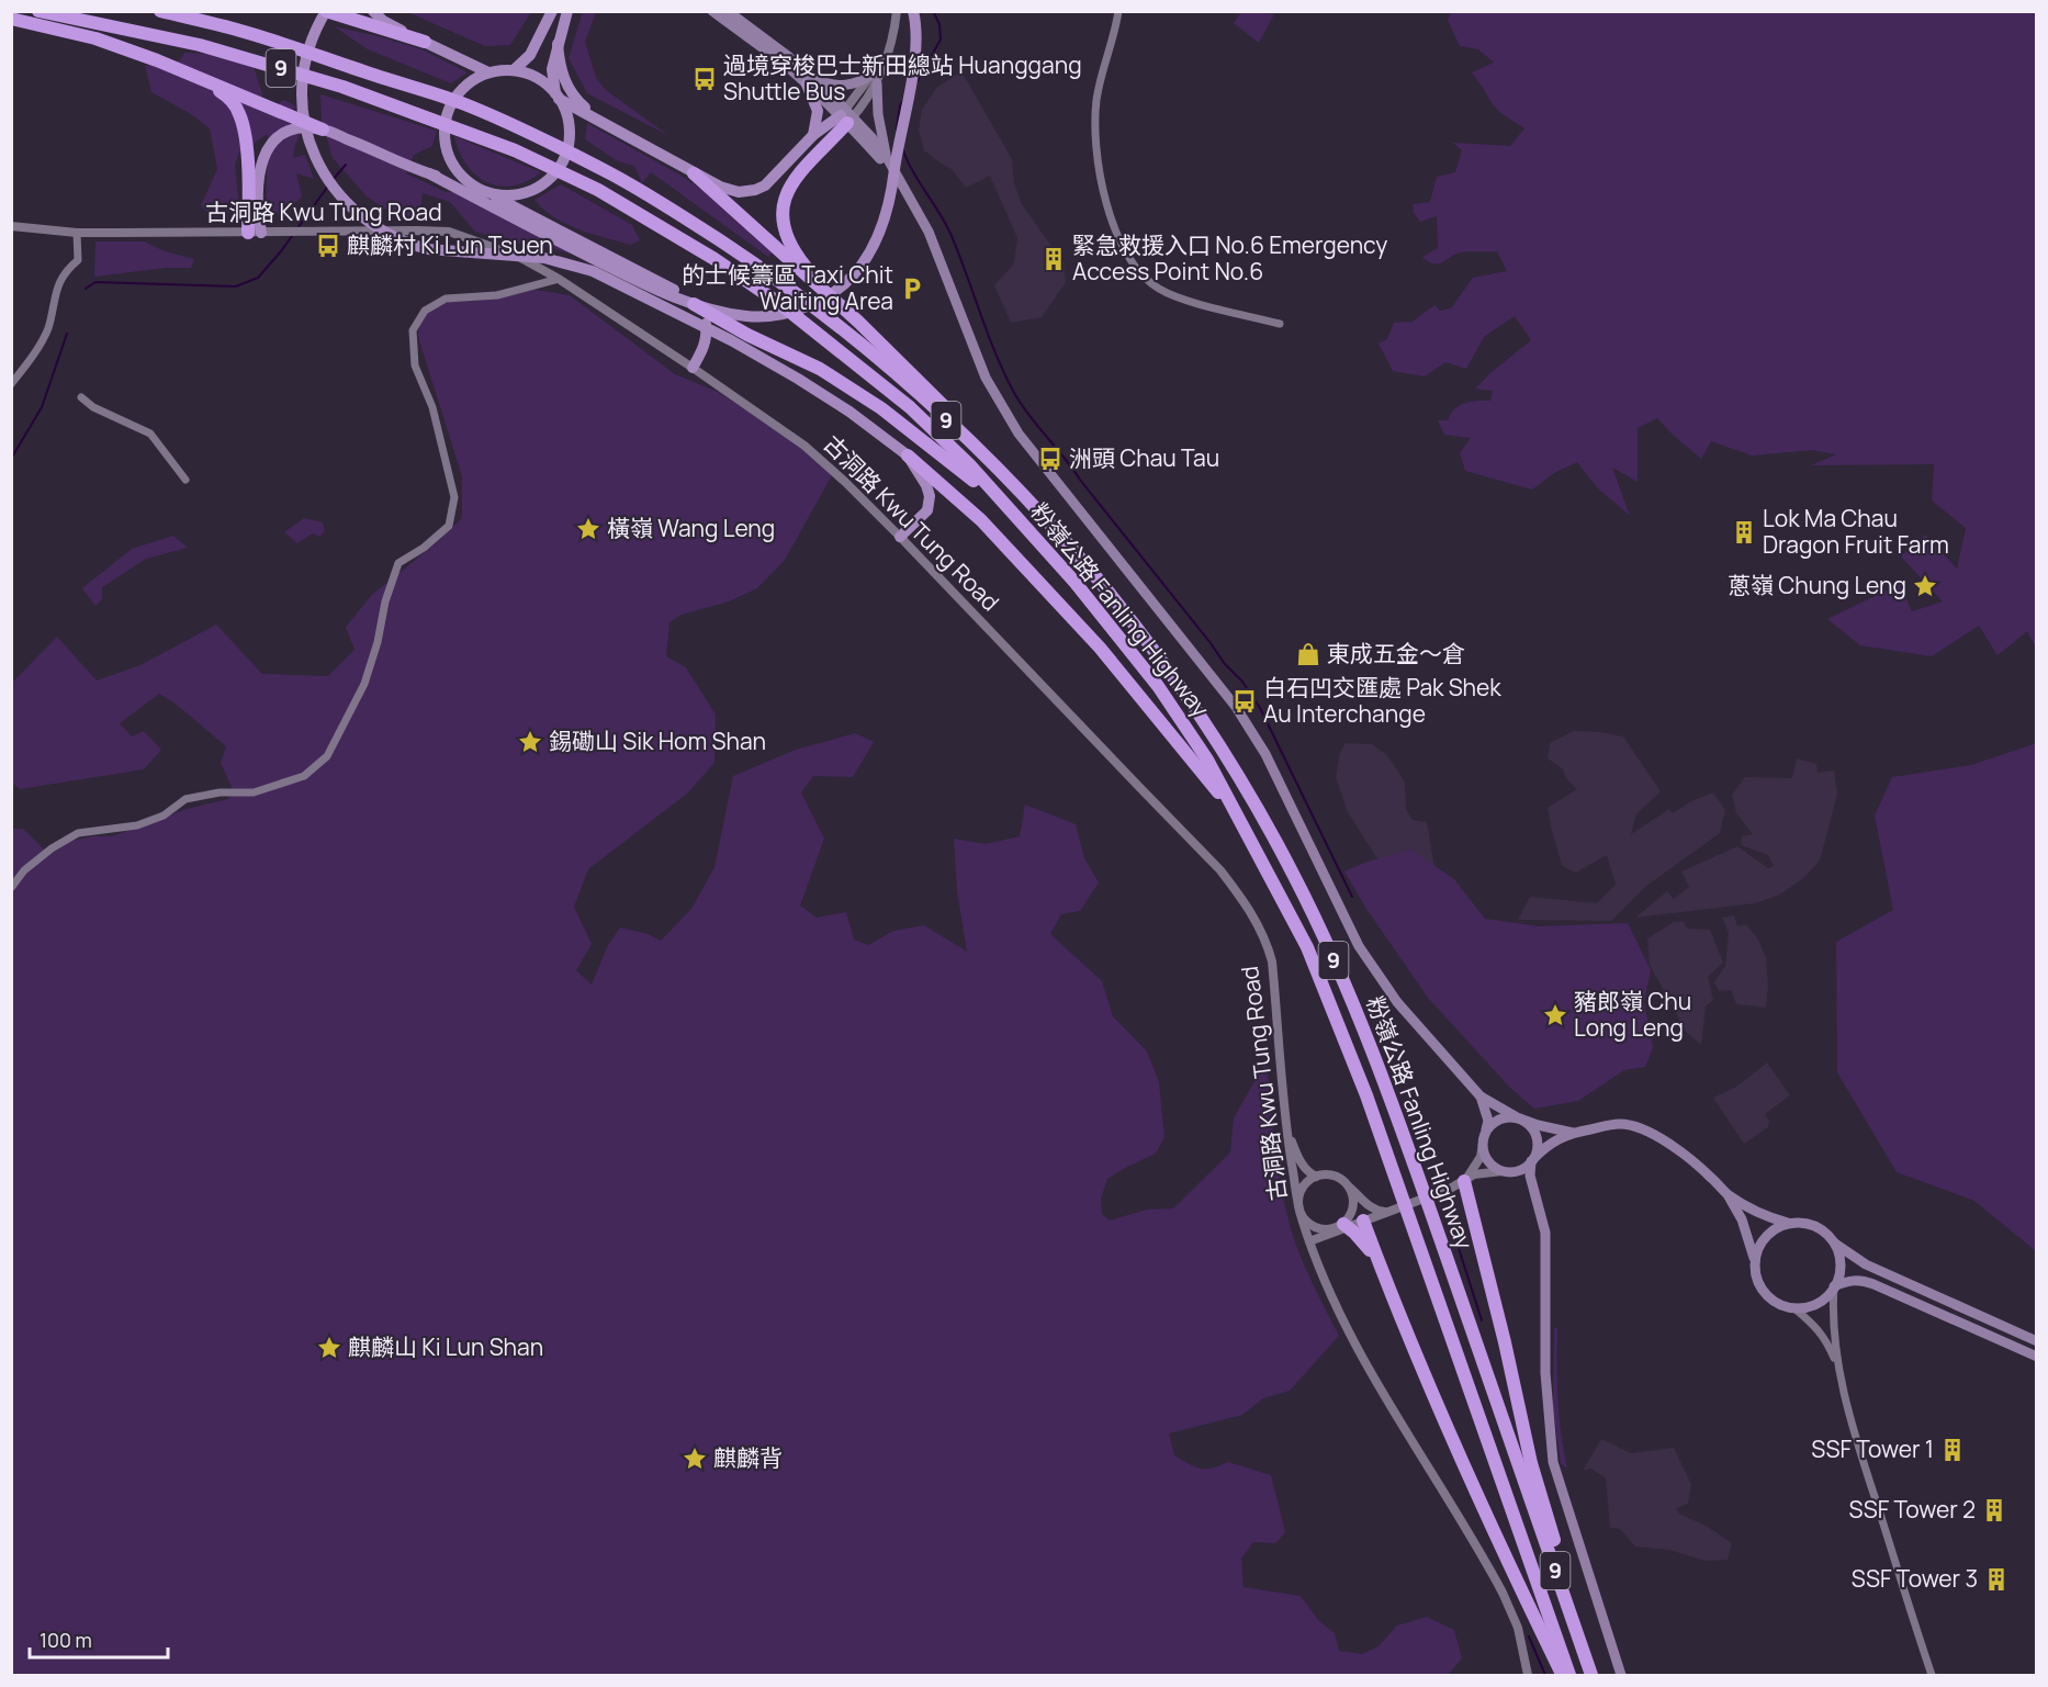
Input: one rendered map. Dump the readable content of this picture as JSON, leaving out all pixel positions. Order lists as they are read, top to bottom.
{
  "streets": {
    "highway": ["9", "粉嶺公路 Fanling Highway"],
    "street": ["古洞路 Kwu Tung Road"]
  },
  "places": {
    "bus stop": [
      "過境穿梭巴士新田總站 Huanggang Shuttle Bus",
      "麒麟村 Ki Lun Tsuen",
      "洲頭 Chau Tau",
      "白石凹交匯處 Pak Shek Au Interchange"
    ],
    "building": [
      "緊急救援入口 No.6 Emergency Access Point No.6",
      "Lok Ma Chau Dragon Fruit Farm",
      "SSF Tower 1",
      "SSF Tower 2",
      "SSF Tower 3"
    ],
    "parking": ["的士候籌區 Taxi Chit Waiting Area"],
    "place": [
      "橫嶺 Wang Leng",
      "蔥嶺 Chung Leng",
      "錫磡山 Sik Hom Shan",
      "豬郎嶺 Chu Long Leng",
      "麒麟山 Ki Lun Shan",
      "麒麟背"
    ],
    "shop": ["東成五金～倉"]
  },
  "scale_bar": "100 m"
}
